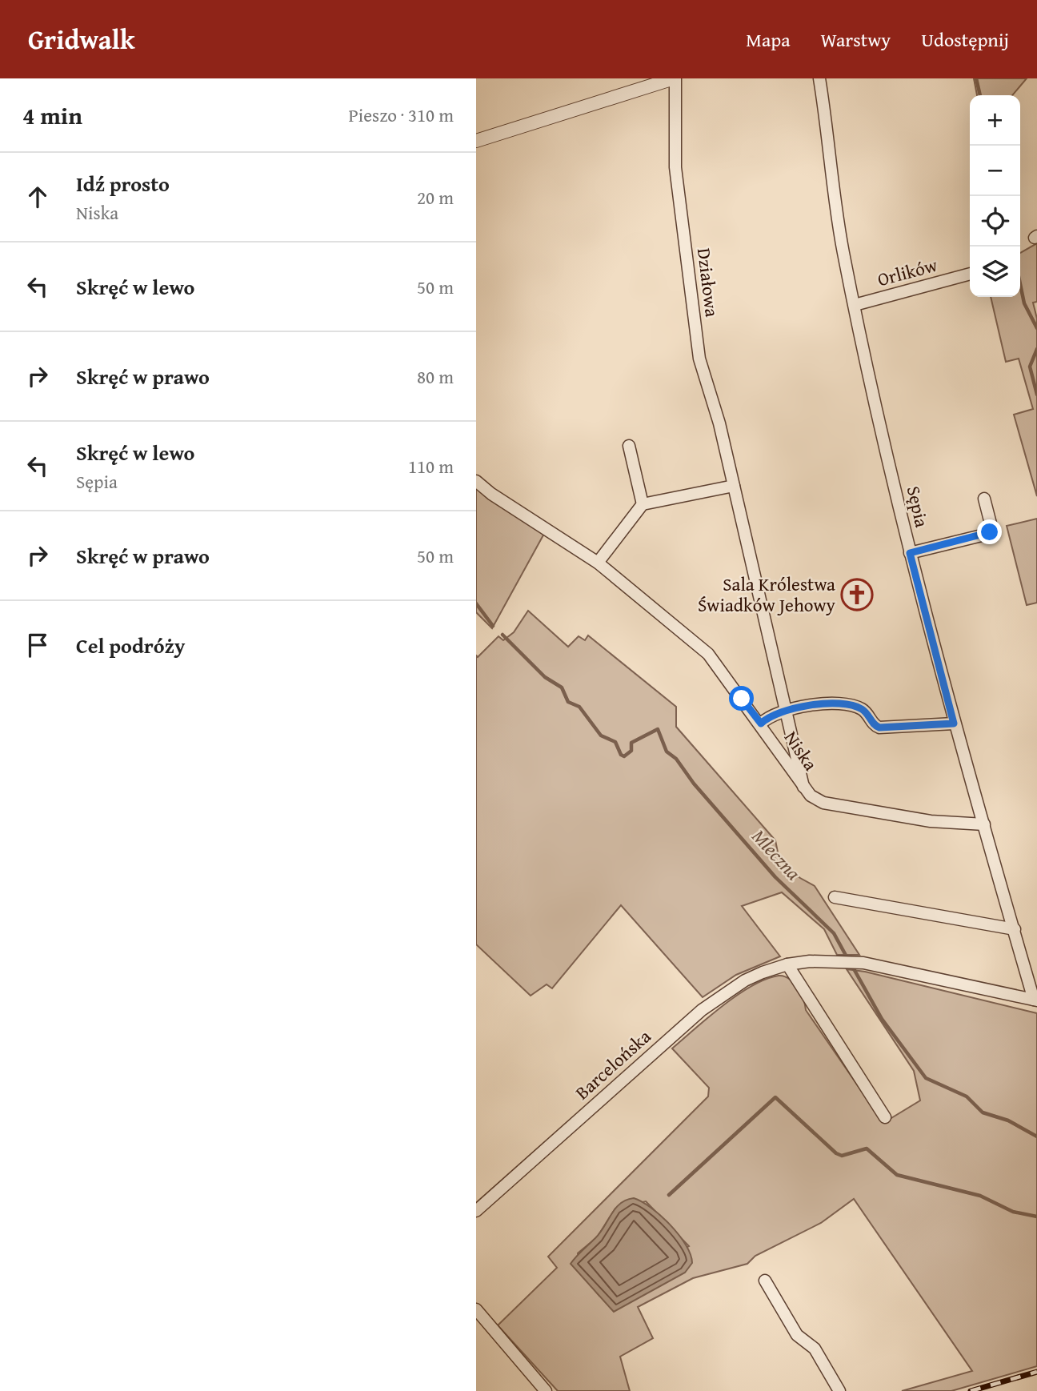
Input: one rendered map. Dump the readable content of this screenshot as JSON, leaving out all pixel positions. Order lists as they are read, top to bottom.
{
  "streets": {
    "street": [
      "Orlików",
      "Działowa",
      "Sępia",
      "Niska",
      "Barcelońska"
    ]
  },
  "crossings": [
    ["Orlików", "Sępia"],
    ["Działowa", "Niska"],
    ["Sępia", "Niska"],
    ["Sępia", "Barcelońska"]
  ],
  "water": ["Mleczna"],
  "places": {
    "church": ["Sala Królestwa Świadków Jehowy"]
  },
  "page": {
    "header": "Gridwalk",
    "nav": ["Mapa", "Warstwy", "Udostępnij"],
    "heading": ["4 min", "Pieszo · 310 m"],
    "map_buttons": ["+", "−"],
    "list": [
      ["Idź prosto", "Niska", "20 m"],
      ["Skręć w lewo", "50 m"],
      ["Skręć w prawo", "80 m"],
      ["Skręć w lewo", "Sępia", "110 m"],
      ["Skręć w prawo", "50 m"],
      "Cel podróży"
    ]
  }
}
